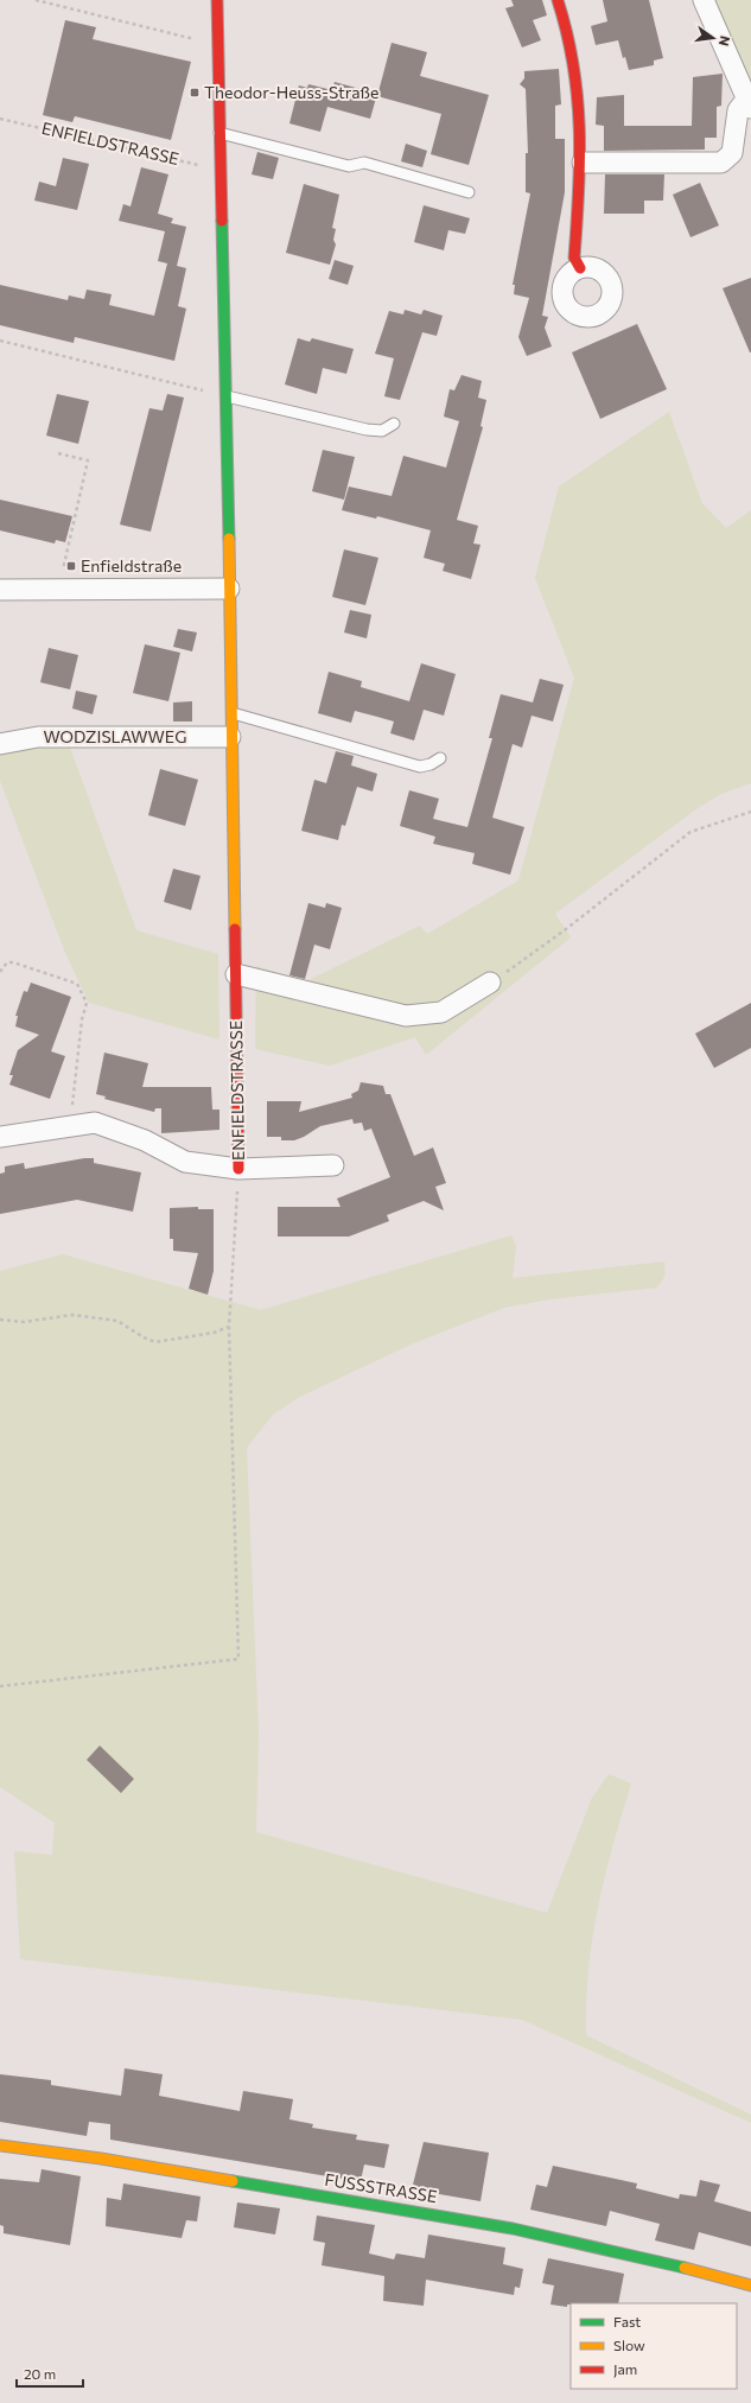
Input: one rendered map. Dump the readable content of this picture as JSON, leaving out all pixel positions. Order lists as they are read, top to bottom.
{
  "streets": {
    "street": ["ENFIELDSTRASSE", "WODZISLAWWEG", "FUSSSTRASSE"]
  },
  "crossings": [
    ["ENFIELDSTRASSE", "WODZISLAWWEG"]
  ],
  "places": {
    "transit": ["Theodor-Heuss-Straße", "Enfieldstraße"]
  },
  "legend": ["Fast", "Slow", "Jam"],
  "scale_bar": "20 m",
  "north": "right"
}
